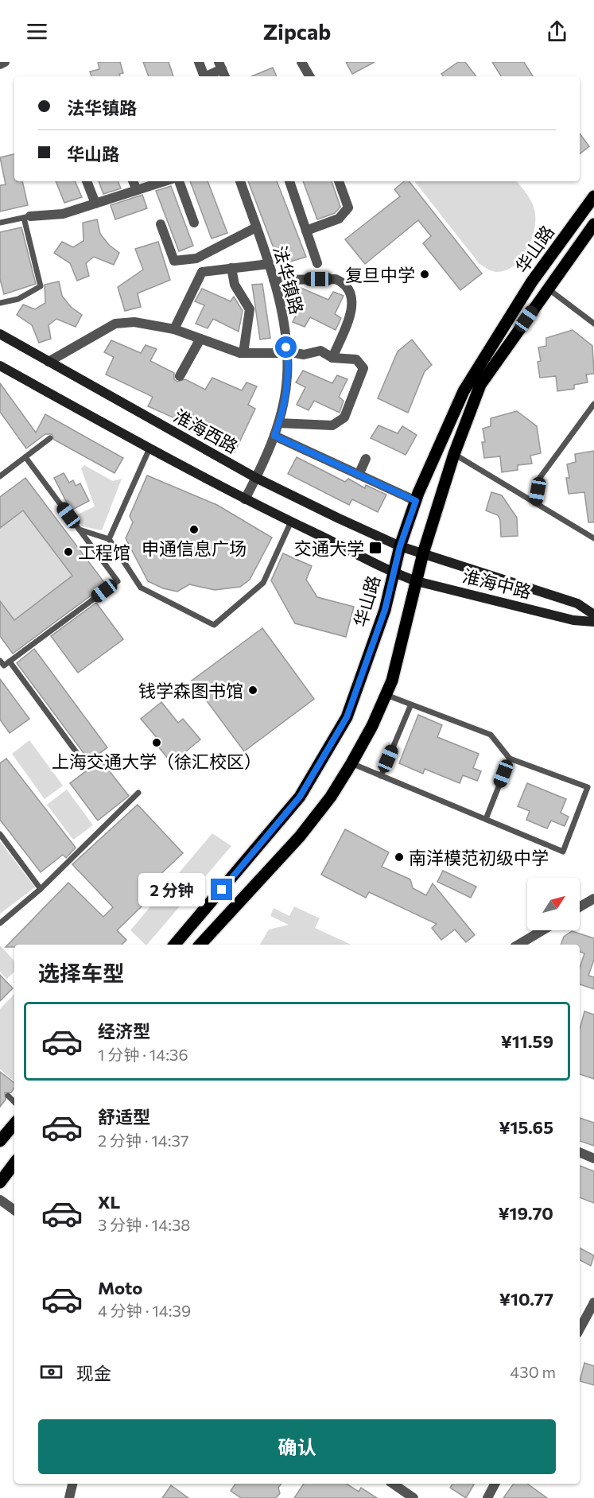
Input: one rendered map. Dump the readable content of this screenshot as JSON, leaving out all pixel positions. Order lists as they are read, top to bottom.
{
  "streets": {
    "main road": ["华山路", "淮海西路", "淮海中路"],
    "street": ["法华镇路"]
  },
  "crossings": [
    ["华山路", "淮海西路"],
    ["华山路", "淮海中路"],
    ["法华镇路", "淮海西路"],
    ["淮海西路", "淮海中路"]
  ],
  "places": {
    "other": [
      "复旦中学",
      "申通信息广场",
      "工程馆",
      "钱学森图书馆",
      "上海交通大学（徐汇校区）",
      "南洋模范初级中学"
    ],
    "transit": ["交通大学"]
  },
  "north": "top right",
  "page": {
    "header": "Zipcab",
    "banner": ["法华镇路", "华山路"],
    "bubble": "2 分钟",
    "heading": "选择车型",
    "list": [
      {
        "name": "经济型",
        "note": "1 分钟 · 14:36",
        "value": "¥11.59"
      },
      {
        "name": "舒适型",
        "note": "2 分钟 · 14:37",
        "value": "¥15.65"
      },
      {
        "name": "XL",
        "note": "3 分钟 · 14:38",
        "value": "¥19.70"
      },
      {
        "name": "Moto",
        "note": "4 分钟 · 14:39",
        "value": "¥10.77"
      }
    ],
    "pay": ["现金", "430 m"],
    "buttons": "确认"
  }
}
